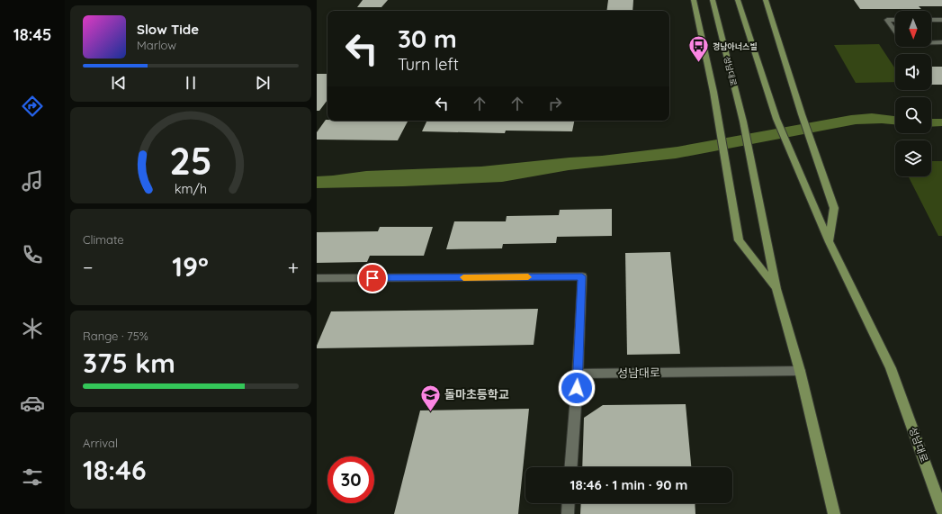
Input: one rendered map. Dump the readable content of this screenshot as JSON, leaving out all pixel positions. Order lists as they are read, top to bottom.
{
  "streets": {
    "main road": ["성남대로"]
  },
  "places": {
    "bus stop": ["경남아너스빌"],
    "school or university": ["돌마초등학교"]
  },
  "north": "bottom",
  "page": {
    "tabs": "18:45",
    "turn": ["30 m", "Turn left"],
    "song": ["Slow Tide", "Marlow"],
    "tile": [
      "Climate",
      ["Range · 75%", "375 km"],
      ["Arrival", "18:46"]
    ],
    "heat": ["−", "19°", "+"],
    "limit": "30",
    "trip": "18:46 · 1 min · 90 m",
    "gauge": ["25", "km/h"]
  }
}
